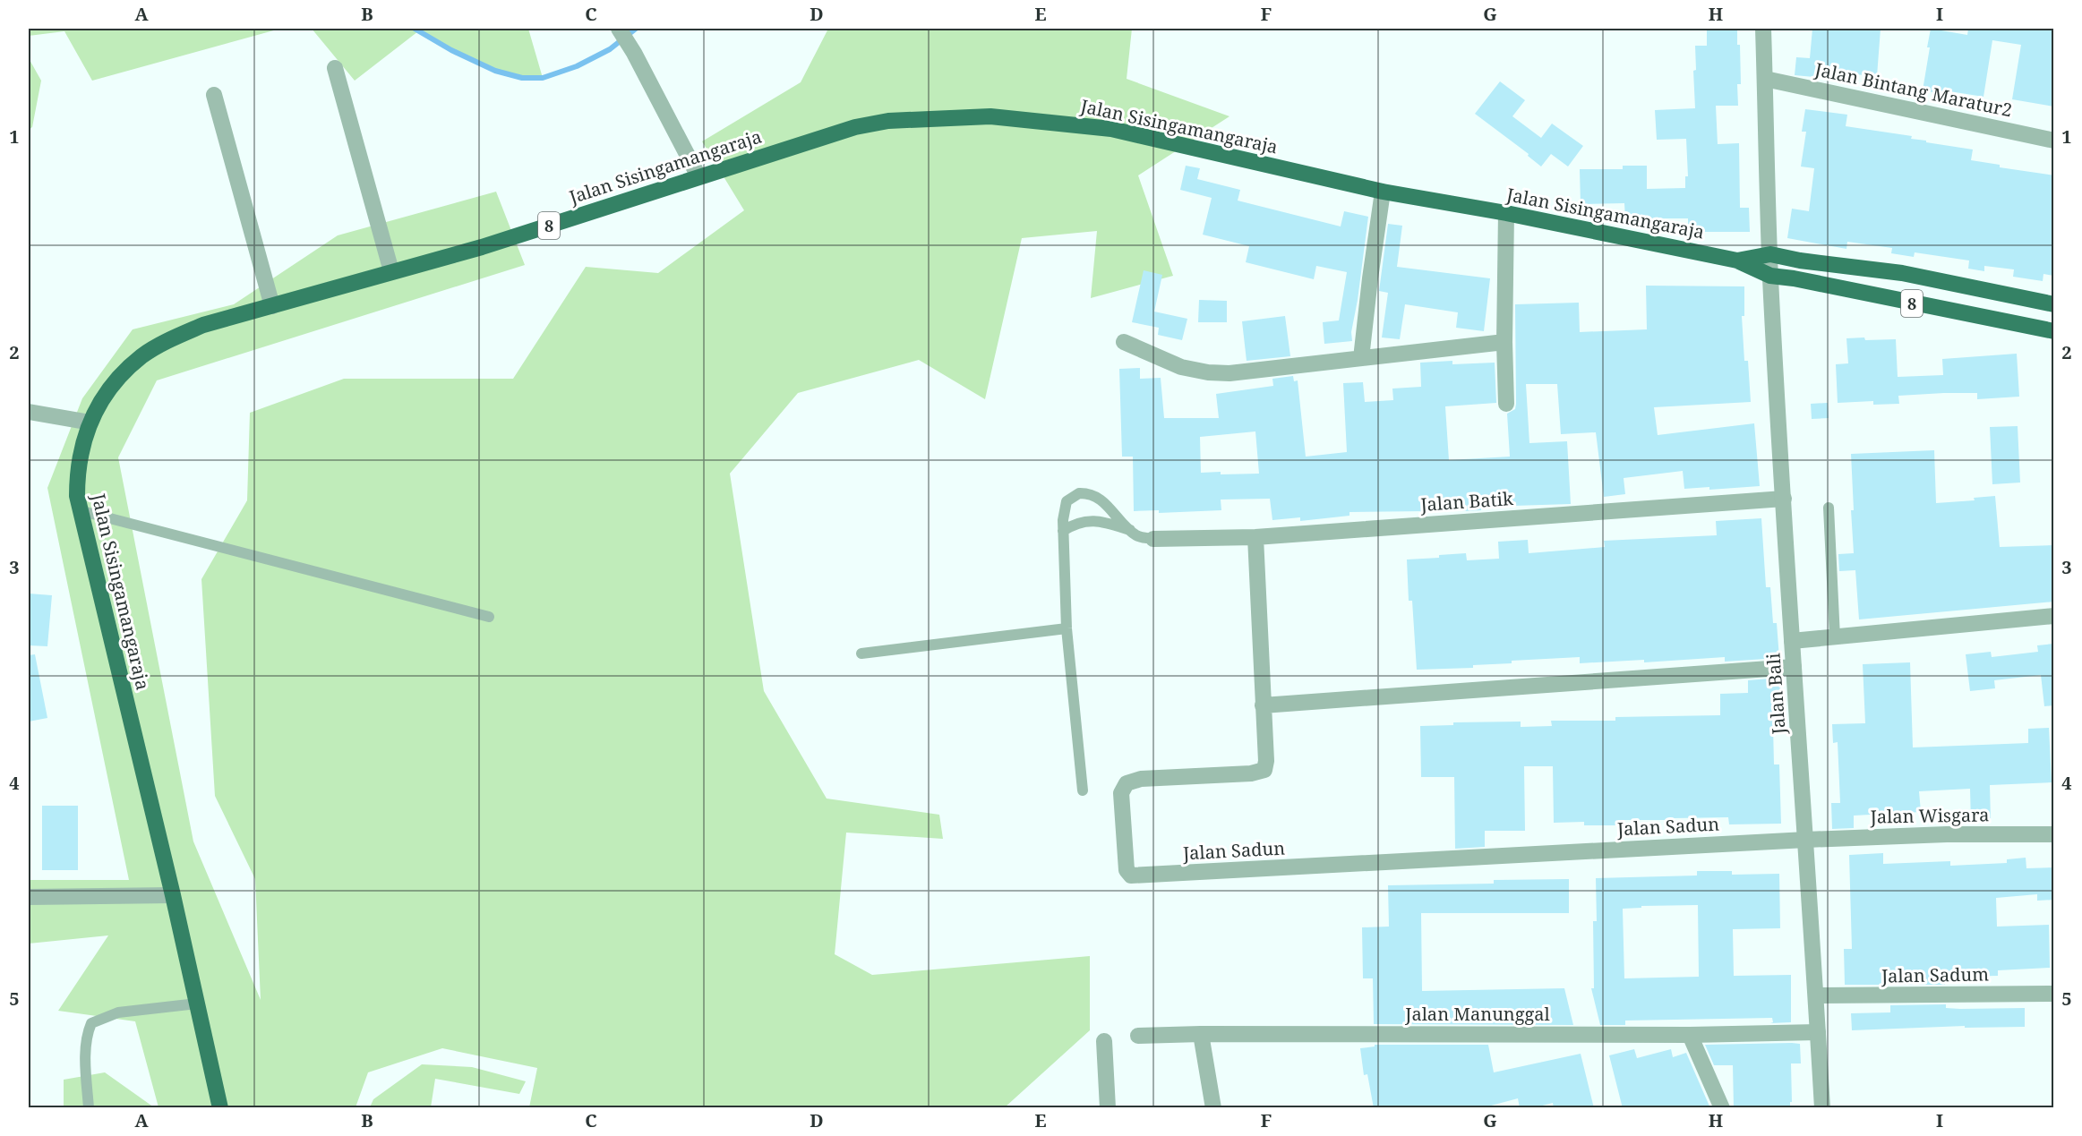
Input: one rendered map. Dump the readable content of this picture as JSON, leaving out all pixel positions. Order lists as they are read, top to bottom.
{
  "streets": {
    "highway": ["Jalan Sisingamangaraja", "8"],
    "street": [
      "Jalan Bintang Maratur2",
      "Jalan Batik",
      "Jalan Bali",
      "Jalan Wisgara",
      "Jalan Sadun",
      "Jalan Sadum",
      "Jalan Manunggal"
    ]
  },
  "crossings": [
    ["Jalan Bintang Maratur2", "Jalan Bali"],
    ["Jalan Sisingamangaraja", "8"],
    ["Jalan Sisingamangaraja", "Jalan Bali"],
    ["8", "Jalan Bali"],
    ["Jalan Batik", "Jalan Bali"],
    ["Jalan Batik", "Jalan Sadun"],
    ["Jalan Bali", "Jalan Wisgara"],
    ["Jalan Bali", "Jalan Sadun"],
    ["Jalan Bali", "Jalan Sadum"],
    ["Jalan Bali", "Jalan Manunggal"],
    ["Jalan Wisgara", "Jalan Sadun"]
  ],
  "grid": {
    "columns": [
      "A",
      "B",
      "C",
      "D",
      "E",
      "F",
      "G",
      "H",
      "I"
    ],
    "rows": [
      "1",
      "2",
      "3",
      "4",
      "5"
    ]
  }
}
